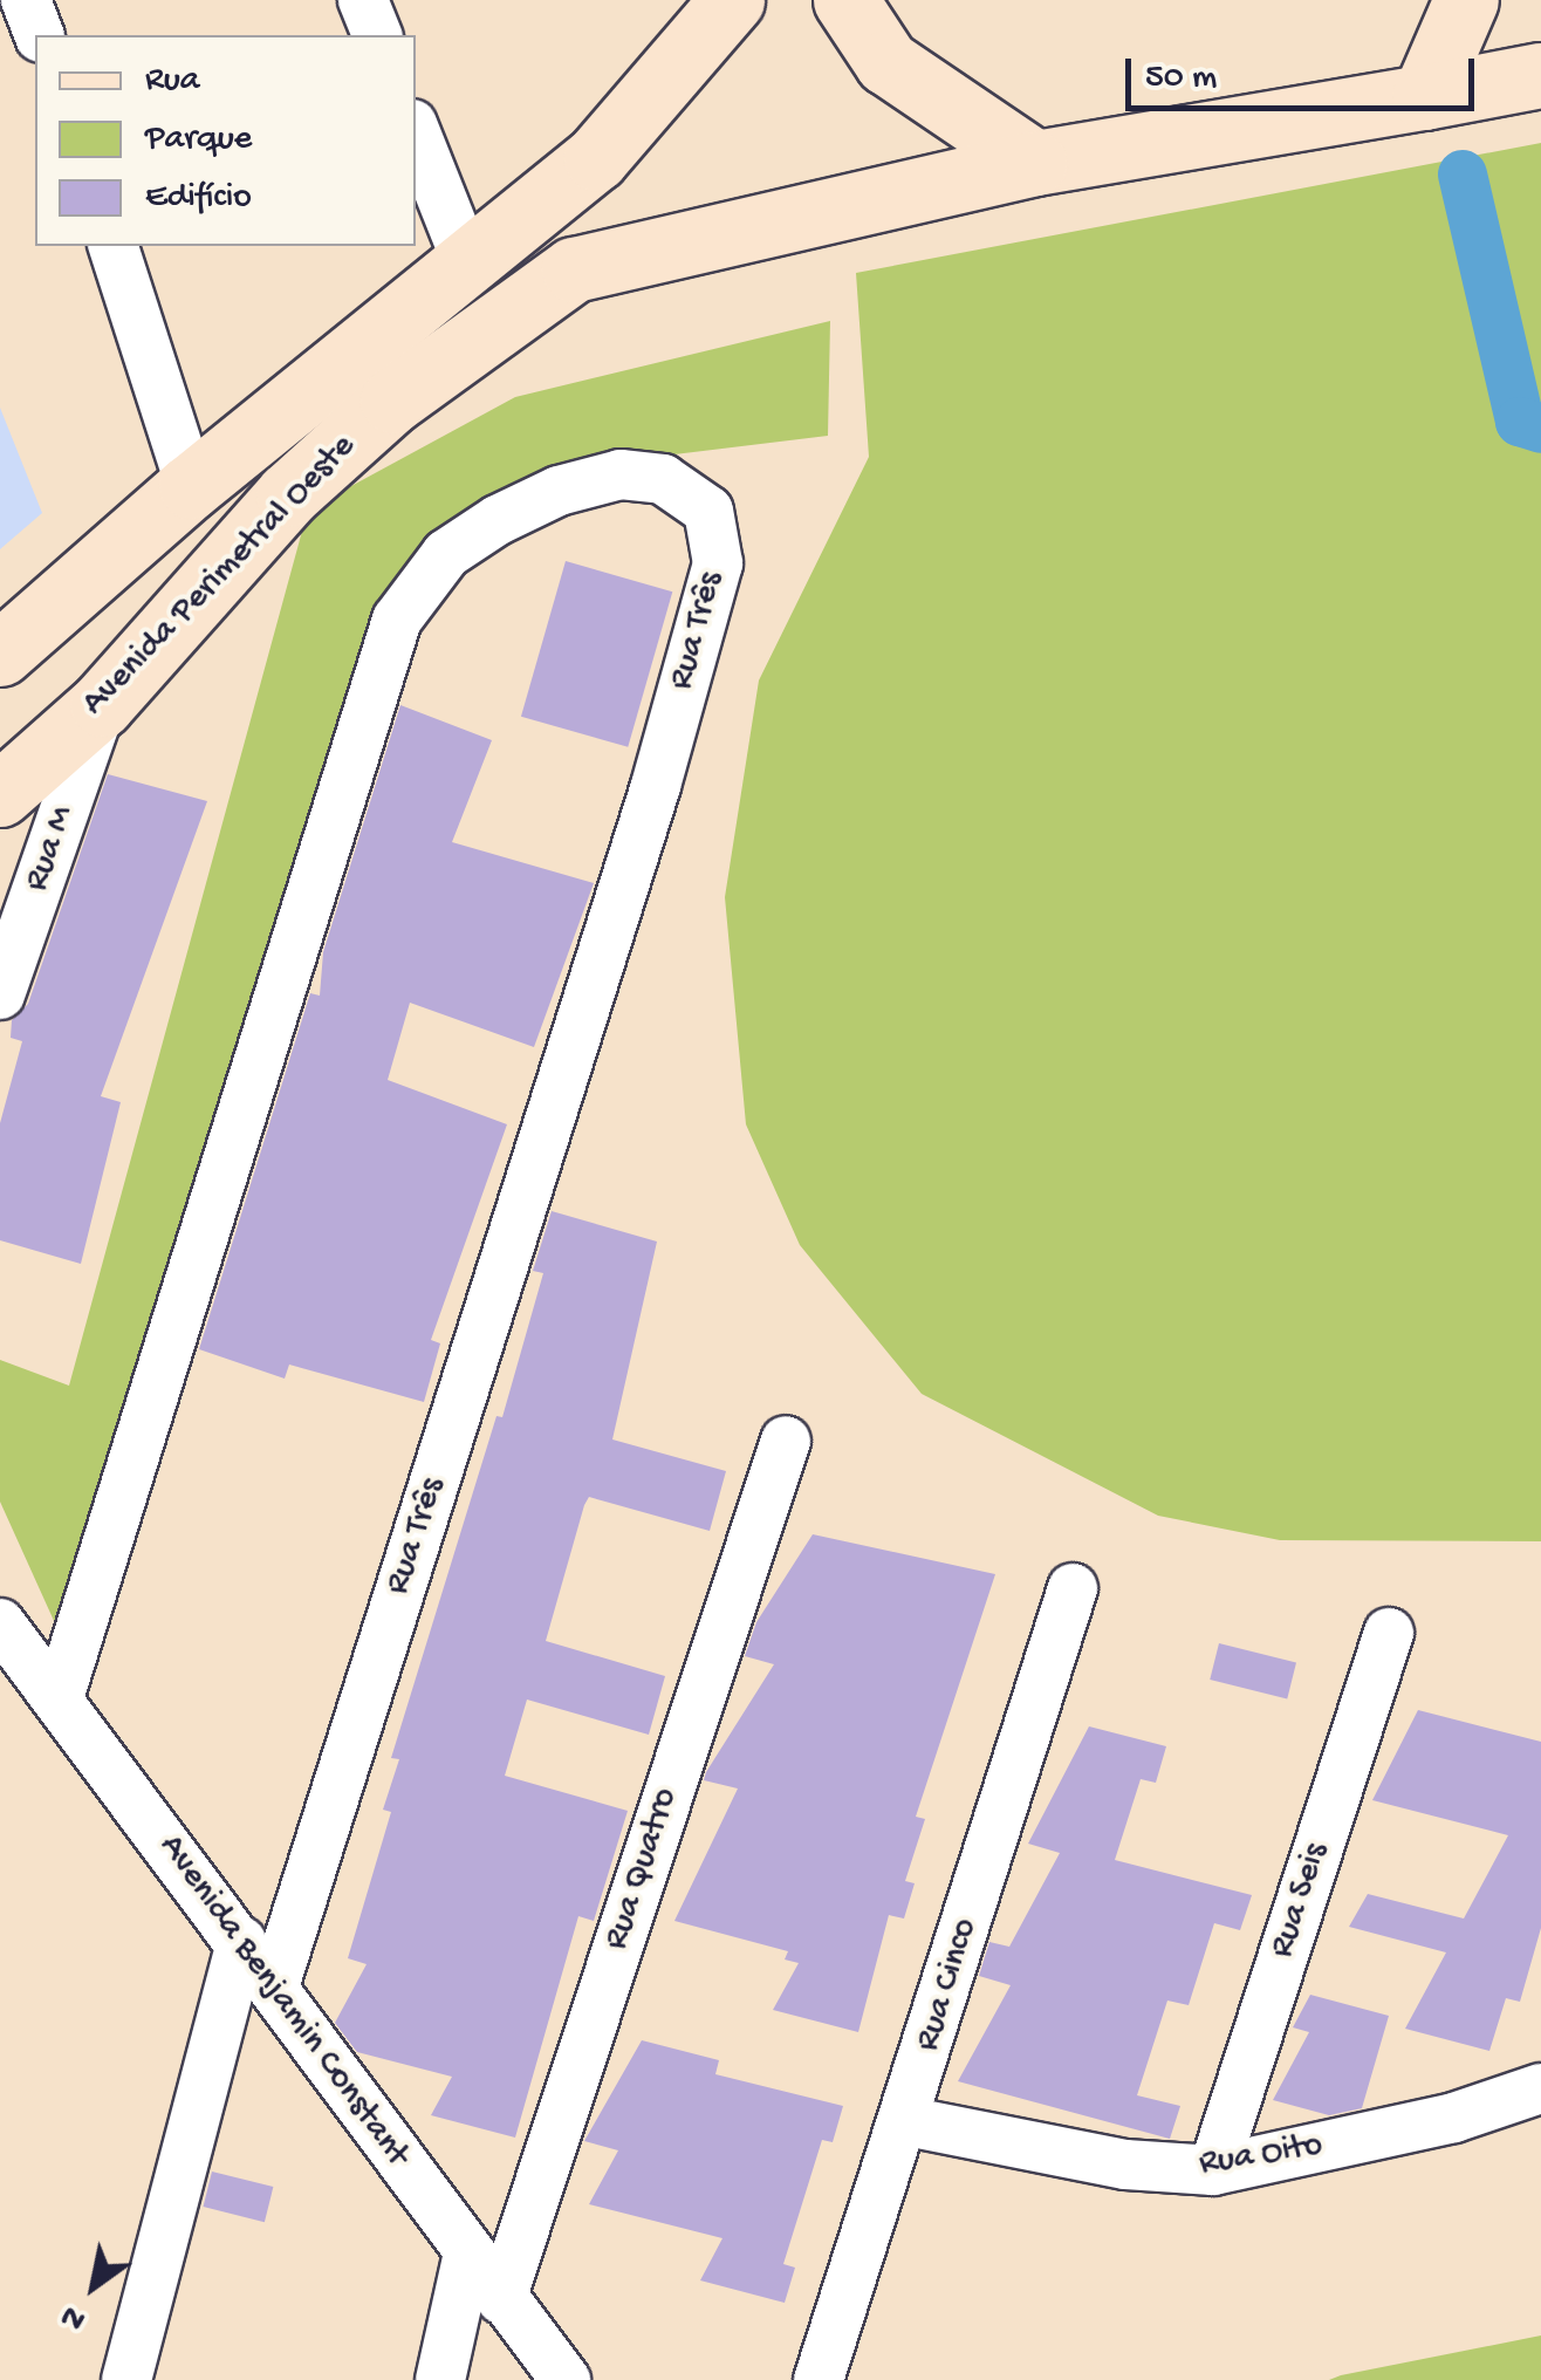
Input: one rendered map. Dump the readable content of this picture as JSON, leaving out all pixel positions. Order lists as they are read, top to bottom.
{
  "streets": {
    "main road": ["Avenida Perimetral Oeste"],
    "street": [
      "Rua Três",
      "Rua M",
      "Rua Quatro",
      "Rua Seis",
      "Rua Cinco",
      "Avenida Benjamin Constant",
      "Rua Oito"
    ]
  },
  "crossings": [
    ["Avenida Perimetral Oeste", "Rua M"],
    ["Rua Três", "Avenida Benjamin Constant"],
    ["Rua Quatro", "Avenida Benjamin Constant"],
    ["Rua Seis", "Rua Oito"],
    ["Rua Cinco", "Rua Oito"]
  ],
  "legend": ["Rua", "Parque", "Edifício"],
  "scale_bar": "50 m",
  "north": "bottom left"
}
